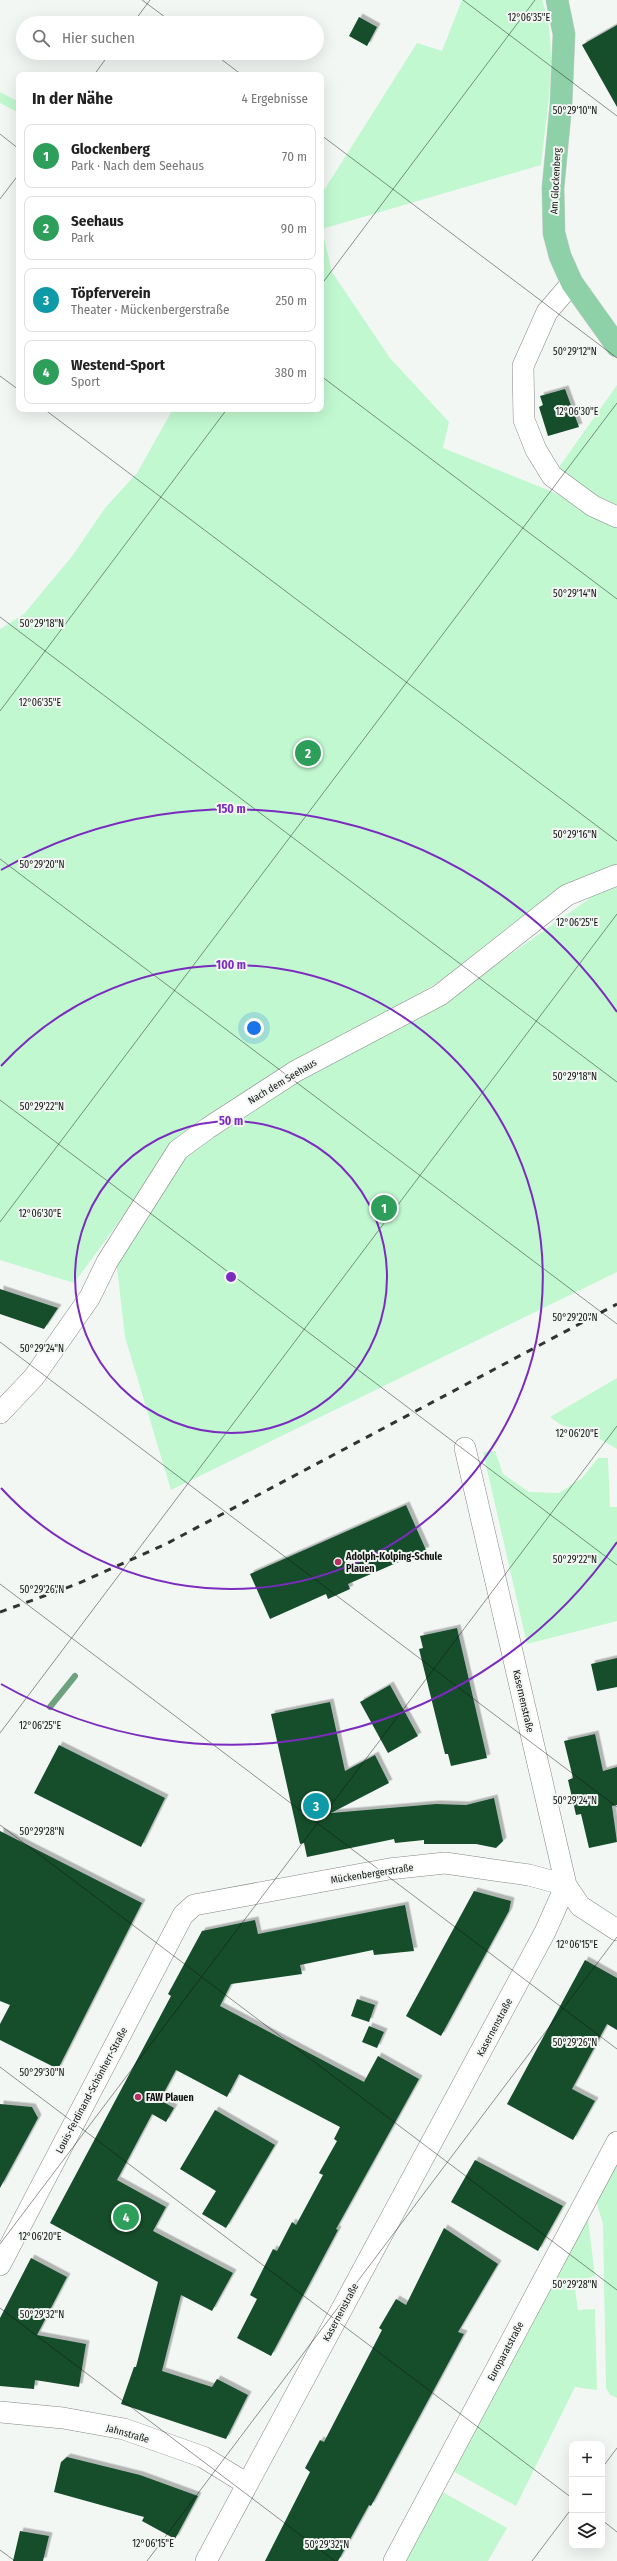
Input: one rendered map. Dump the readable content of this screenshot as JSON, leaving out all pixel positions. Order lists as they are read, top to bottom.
{
  "streets": {
    "main road": ["Am Glockenberg"],
    "street": [
      "Nach dem Seehaus",
      "Kasernenstraße",
      "Mückenbergerstraße",
      "Louis-Ferdinand-Schönherr-Straße",
      "Europaratstraße",
      "Jahnstraße"
    ]
  },
  "crossings": [
    ["Kasernenstraße", "Mückenbergerstraße"],
    ["Kasernenstraße", "Jahnstraße"],
    ["Mückenbergerstraße", "Louis-Ferdinand-Schönherr-Straße"]
  ],
  "places": ["Adolph-Kolping-Schule Plauen", "FAW Plauen"],
  "page": {
    "search": "Hier suchen",
    "heading": ["In der Nähe", "4 Ergebnisse"],
    "list": [
      {
        "mark": "1",
        "name": "Glockenberg",
        "note": "Park · Nach dem Seehaus",
        "value": "70 m"
      },
      {
        "mark": "2",
        "name": "Seehaus",
        "note": "Park",
        "value": "90 m"
      },
      {
        "mark": "3",
        "name": "Töpferverein",
        "note": "Theater · Mückenbergerstraße",
        "value": "250 m"
      },
      {
        "mark": "4",
        "name": "Westend-Sport",
        "note": "Sport",
        "value": "380 m"
      }
    ],
    "pins": [
      "2",
      "1",
      "3",
      "4"
    ],
    "map_buttons": ["+", "−"]
  },
  "coordinates": [
    "12°06'35\"E",
    "50°29'10\"N",
    "50°29'12\"N",
    "12°06'30\"E",
    "50°29'14\"N",
    "50°29'18\"N",
    "50°29'16\"N",
    "50°29'20\"N",
    "12°06'25\"E",
    "50°29'22\"N",
    "50°29'24\"N",
    "12°06'20\"E",
    "50°29'26\"N",
    "50°29'28\"N",
    "12°06'15\"E",
    "50°29'30\"N",
    "50°29'32\"N"
  ],
  "rings": ["150 m", "100 m", "50 m"]
}
